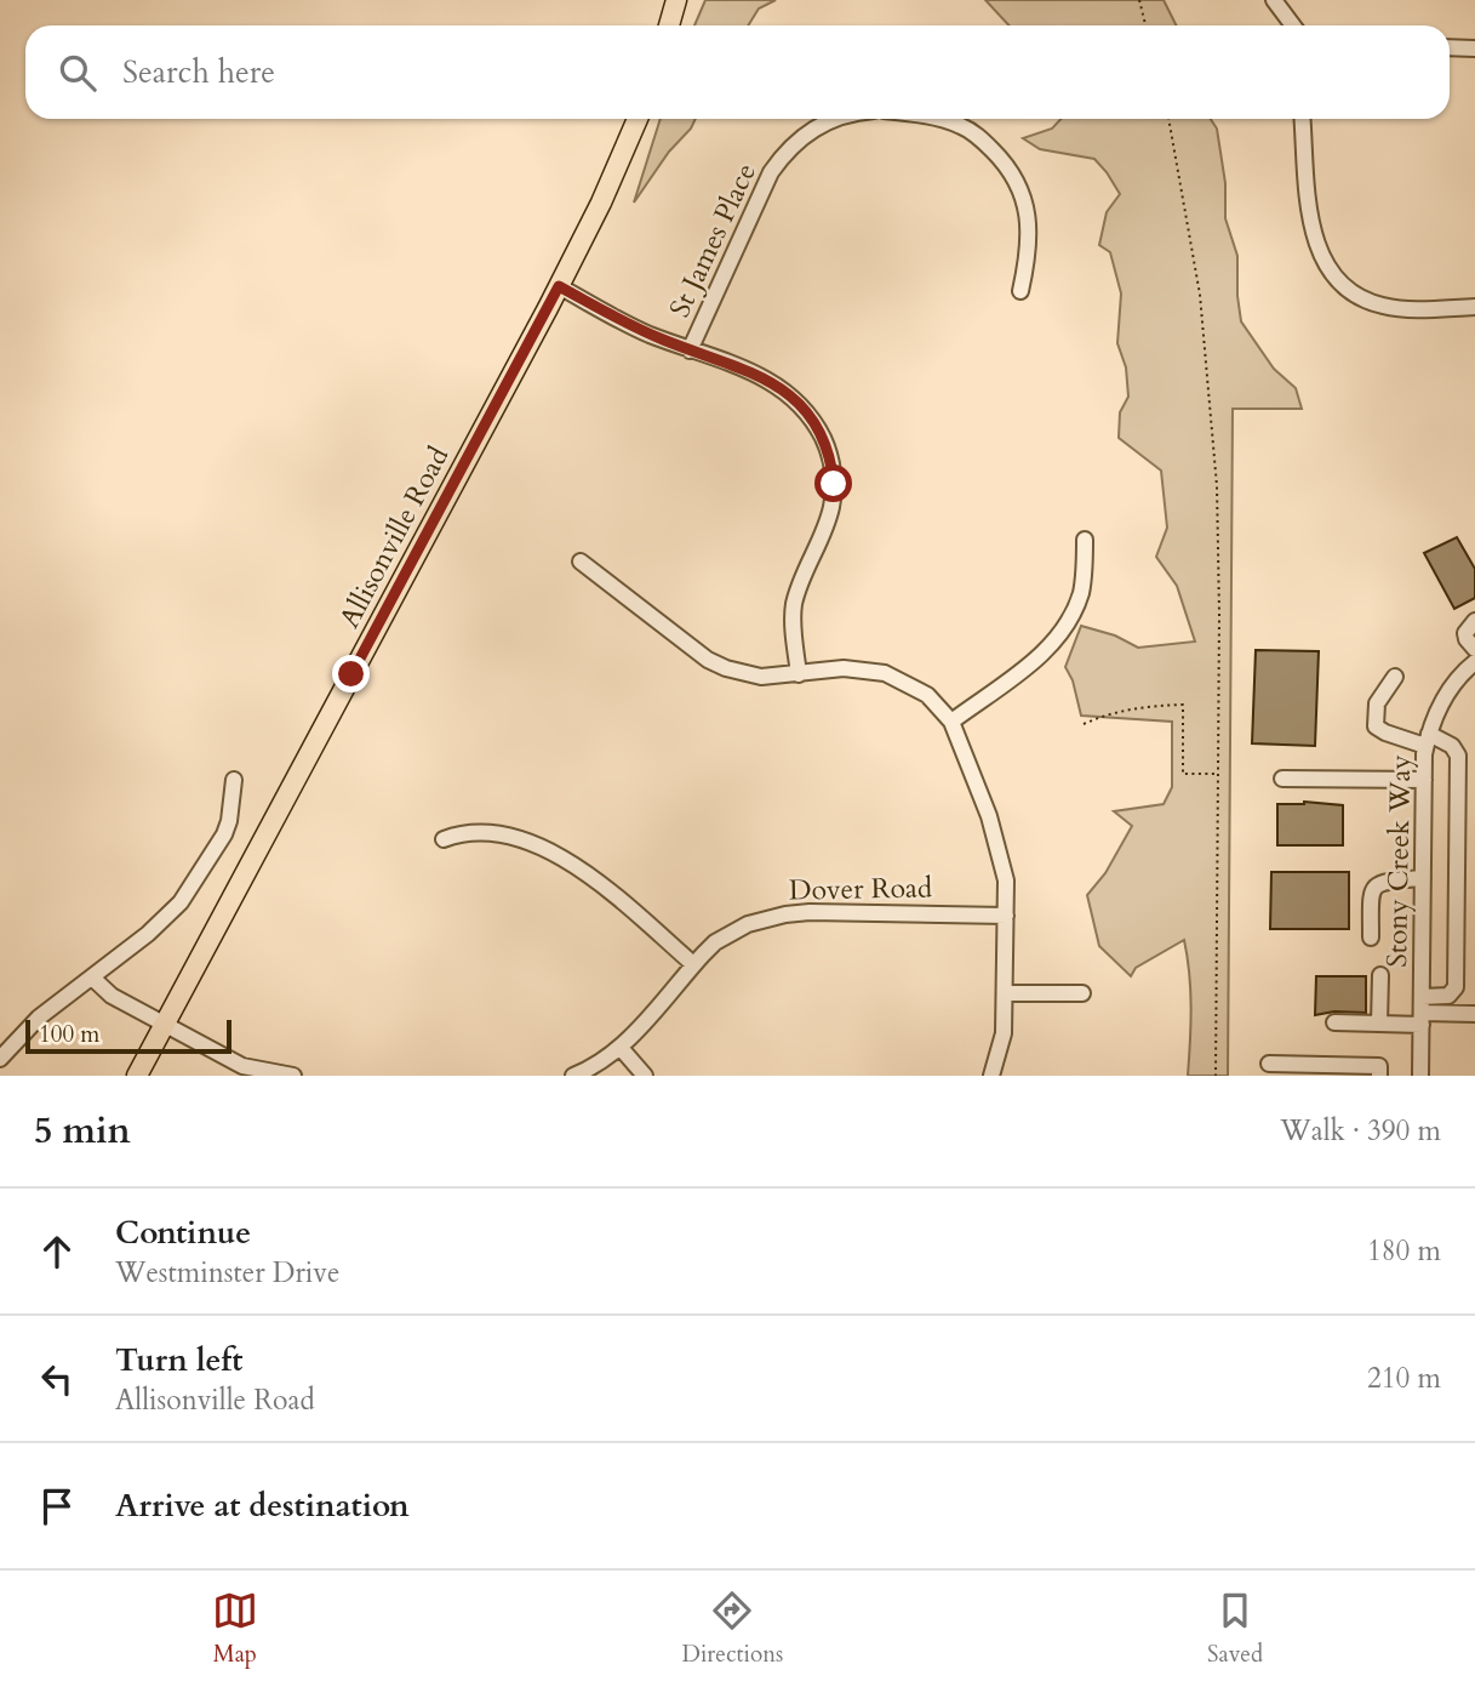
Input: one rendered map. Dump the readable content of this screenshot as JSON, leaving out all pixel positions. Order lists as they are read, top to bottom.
{
  "streets": {
    "main road": ["Allisonville Road"],
    "street": ["St James Place", "Stony Creek Way", "Dover Road"]
  },
  "scale_bar": "100 m",
  "page": {
    "search": "Search here",
    "scale": "100 m",
    "heading": ["5 min", "Walk · 390 m"],
    "list": [
      ["Continue", "Westminster Drive", "180 m"],
      ["Turn left", "Allisonville Road", "210 m"],
      "Arrive at destination"
    ],
    "nav": ["Map", "Directions", "Saved"]
  }
}
